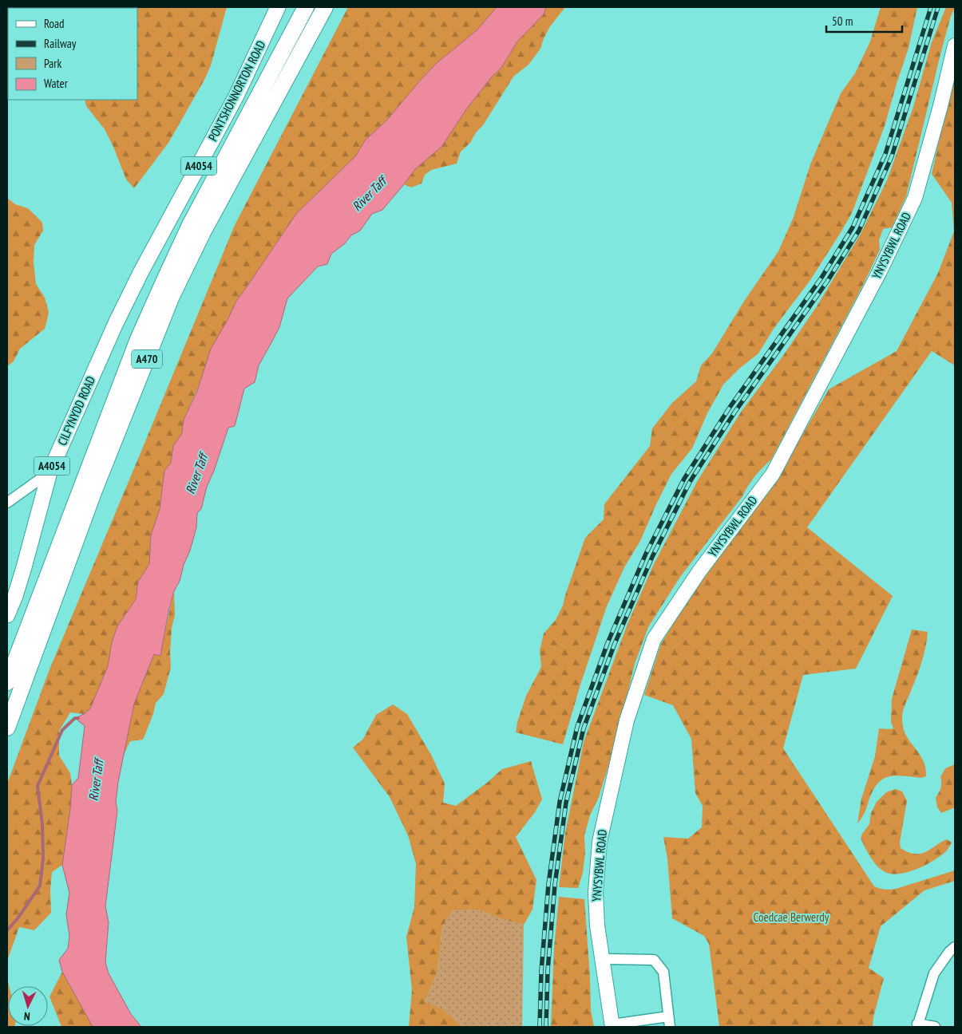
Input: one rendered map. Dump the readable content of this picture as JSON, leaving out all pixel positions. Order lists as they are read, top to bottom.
{
  "streets": {
    "highway": ["A470"],
    "main road": [
      "PONTSHONNORTON ROAD",
      "A4054",
      "YNYSYBWL ROAD",
      "CILFYNYDD ROAD"
    ]
  },
  "crossings": [
    ["PONTSHONNORTON ROAD", "CILFYNYDD ROAD"]
  ],
  "water": ["River Taff"],
  "parks": ["Coedcae Berwerdy"],
  "legend": [
    "Road",
    "Railway",
    "Park",
    "Water"
  ],
  "scale_bar": "50 m",
  "north": "bottom"
}
